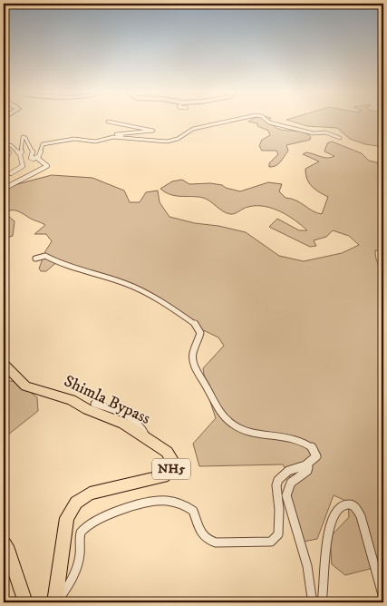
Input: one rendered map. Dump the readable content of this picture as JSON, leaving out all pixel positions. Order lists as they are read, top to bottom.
{
  "streets": {
    "highway": ["Shimla Bypass", "NH5"]
  }
}
